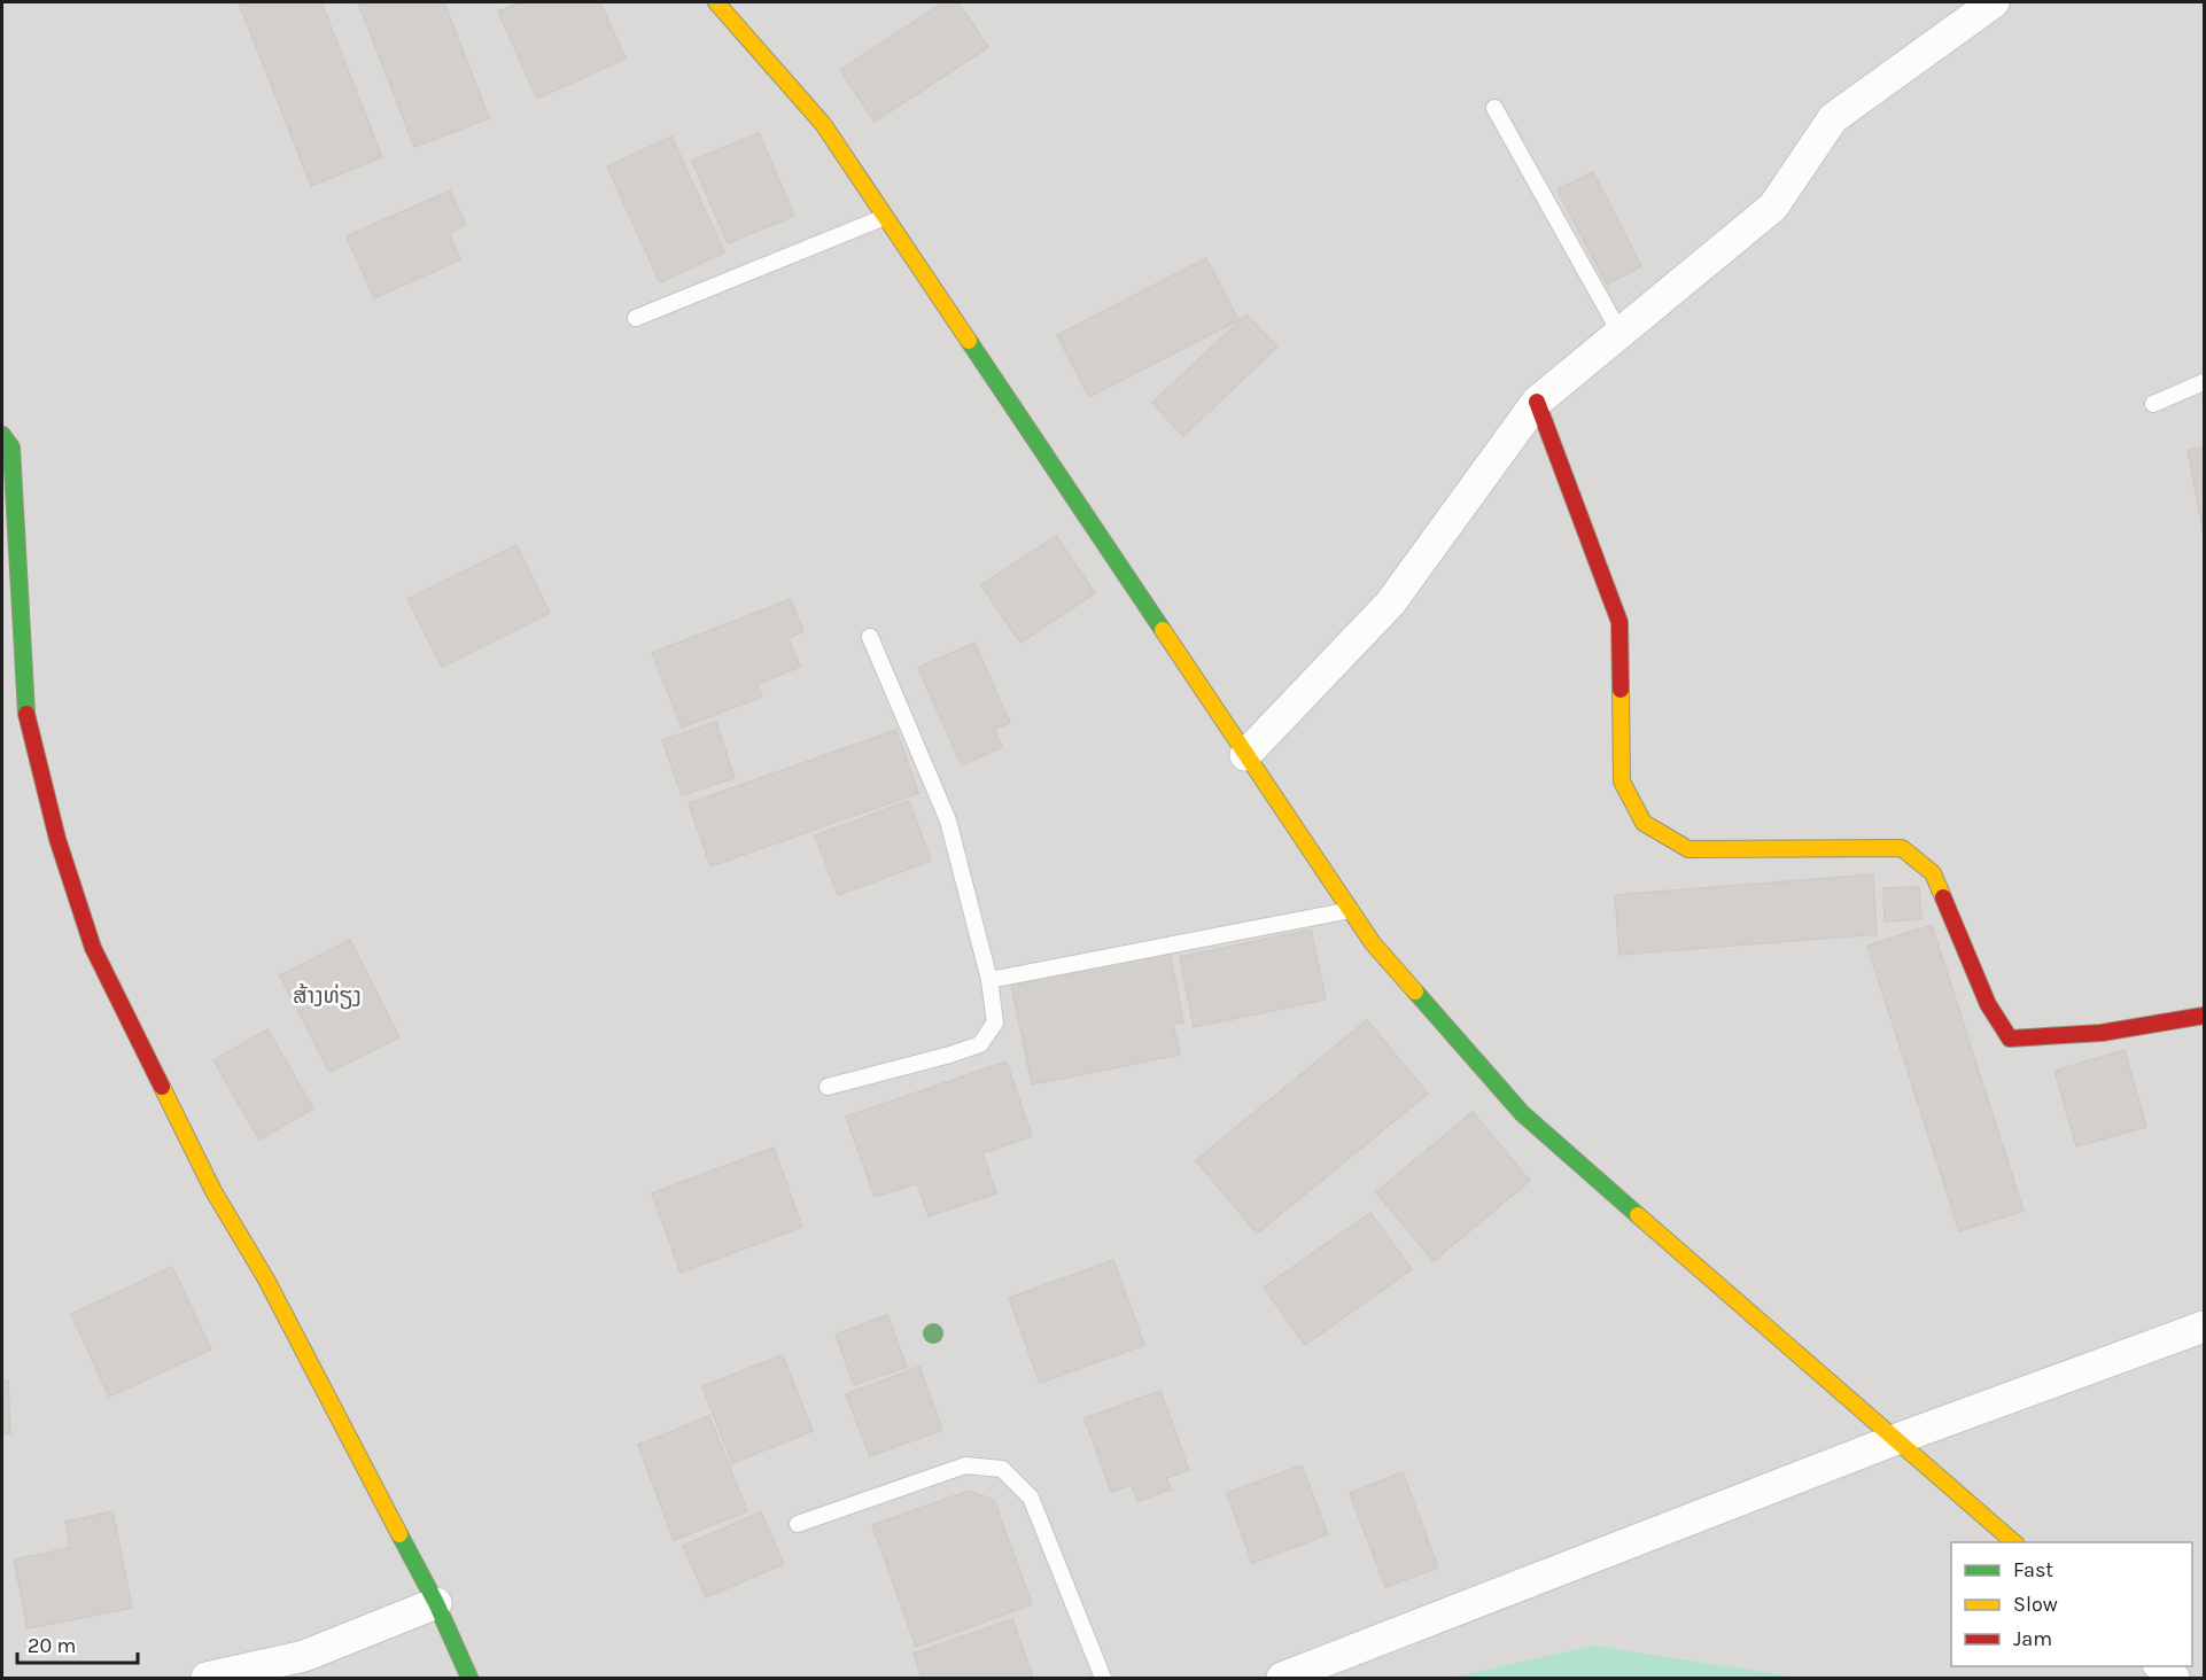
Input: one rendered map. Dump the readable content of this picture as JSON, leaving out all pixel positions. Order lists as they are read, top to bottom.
{
  "districts": ["ສ້າງທ່ຽງ"],
  "legend": ["Fast", "Slow", "Jam"],
  "scale_bar": "20 m"
}
